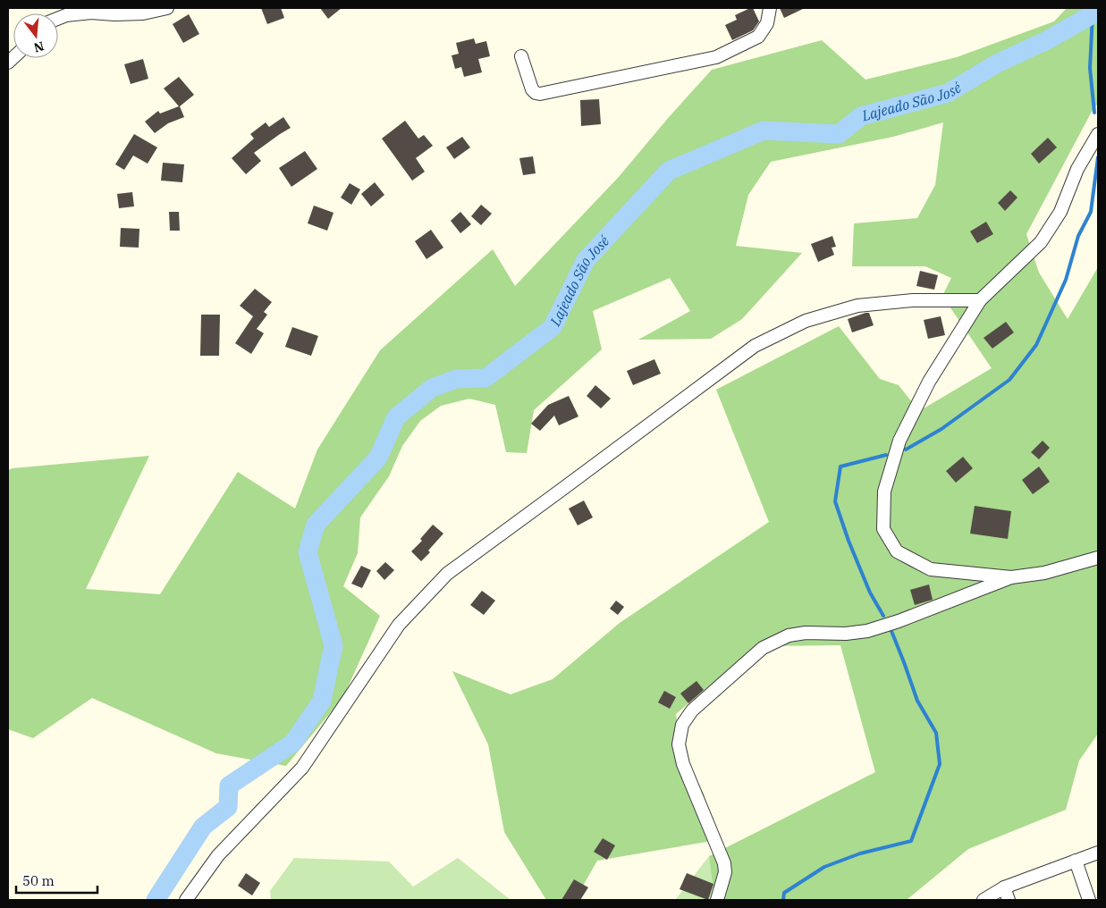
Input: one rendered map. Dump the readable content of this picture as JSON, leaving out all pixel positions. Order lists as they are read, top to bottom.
{
  "water": ["Lajeado São José"],
  "scale_bar": "50 m",
  "north": "bottom"
}
